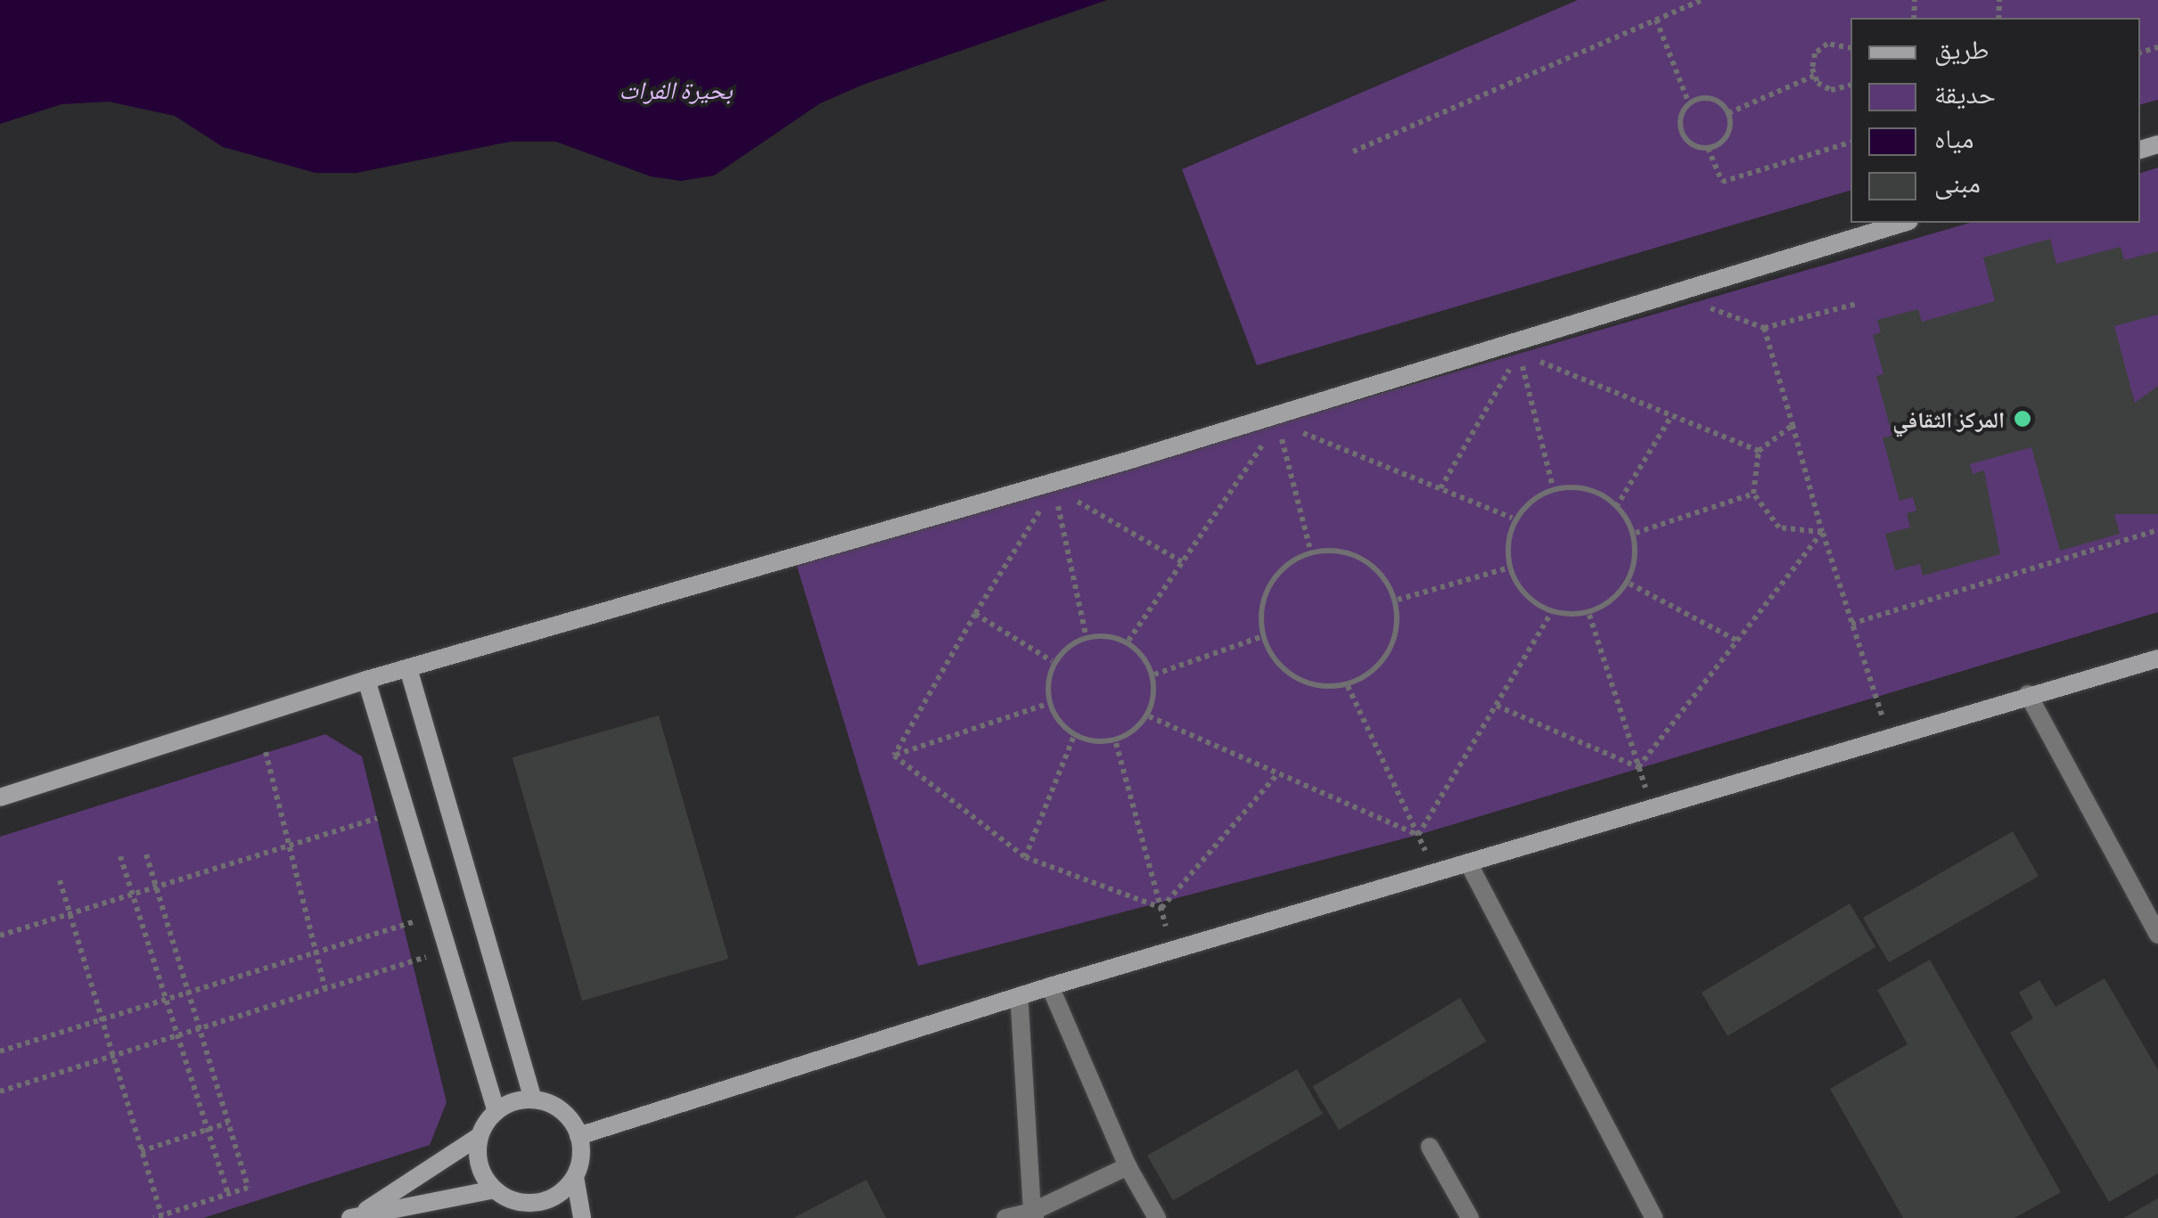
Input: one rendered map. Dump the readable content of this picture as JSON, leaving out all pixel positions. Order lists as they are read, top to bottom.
{
  "water": ["بحيرة الفرات"],
  "places": ["المركز الثقافي"],
  "legend": [
    "طريق",
    "حديقة",
    "مياه",
    "مبنى"
  ]
}
